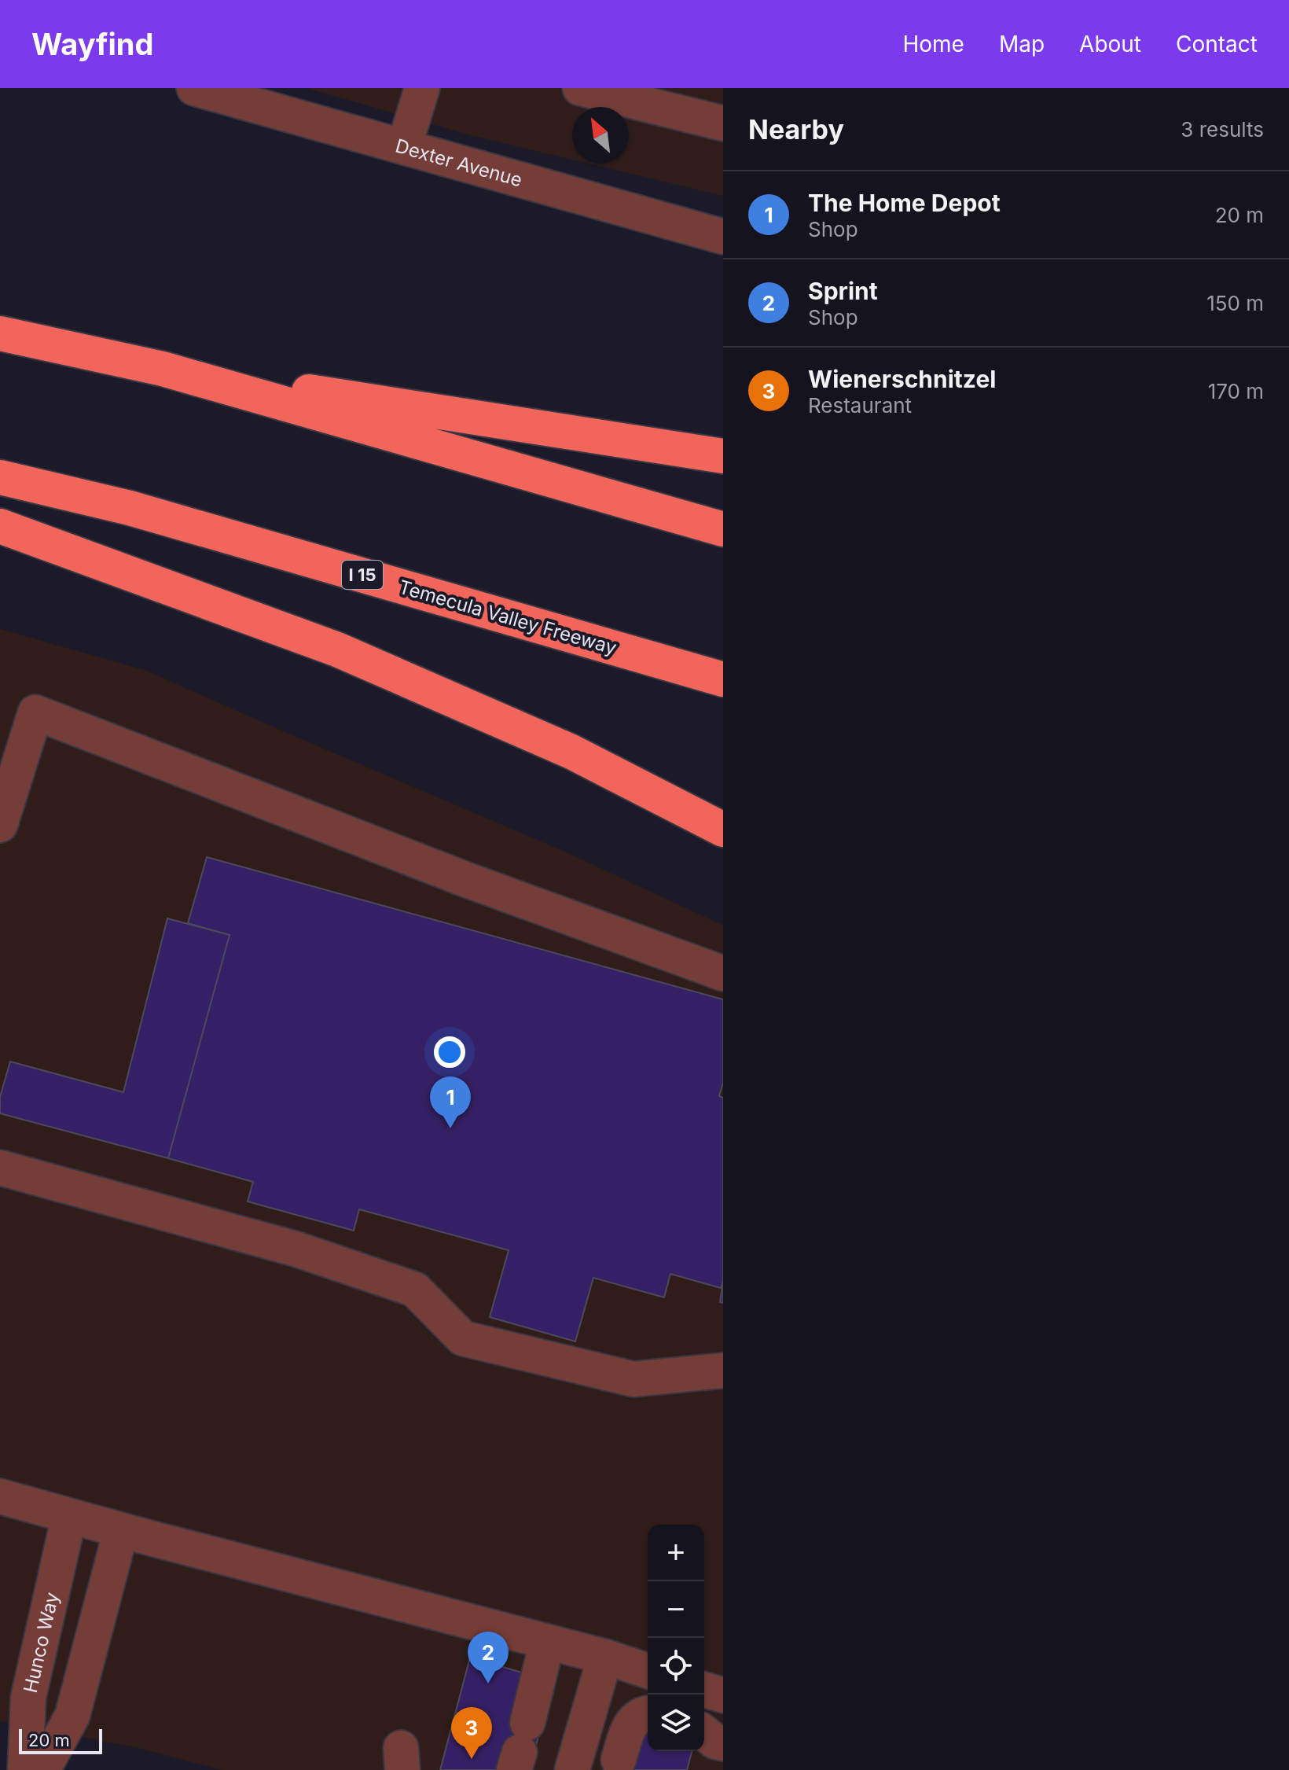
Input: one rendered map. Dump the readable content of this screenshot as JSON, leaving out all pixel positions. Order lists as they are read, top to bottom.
{
  "streets": {
    "highway": ["I 15", "Temecula Valley Freeway"],
    "street": ["Dexter Avenue", "Hunco Way"]
  },
  "scale_bar": "20 m",
  "north": "top left",
  "page": {
    "header": "Wayfind",
    "nav": [
      "Home",
      "Map",
      "About",
      "Contact"
    ],
    "heading": ["Nearby", "3 results"],
    "list": [
      {
        "mark": "1",
        "name": "The Home Depot",
        "note": "Shop",
        "value": "20 m"
      },
      {
        "mark": "2",
        "name": "Sprint",
        "note": "Shop",
        "value": "150 m"
      },
      {
        "mark": "3",
        "name": "Wienerschnitzel",
        "note": "Restaurant",
        "value": "170 m"
      }
    ],
    "pins": ["1", "2", "3"],
    "map_buttons": ["+", "−"],
    "scale": "20 m"
  }
}
